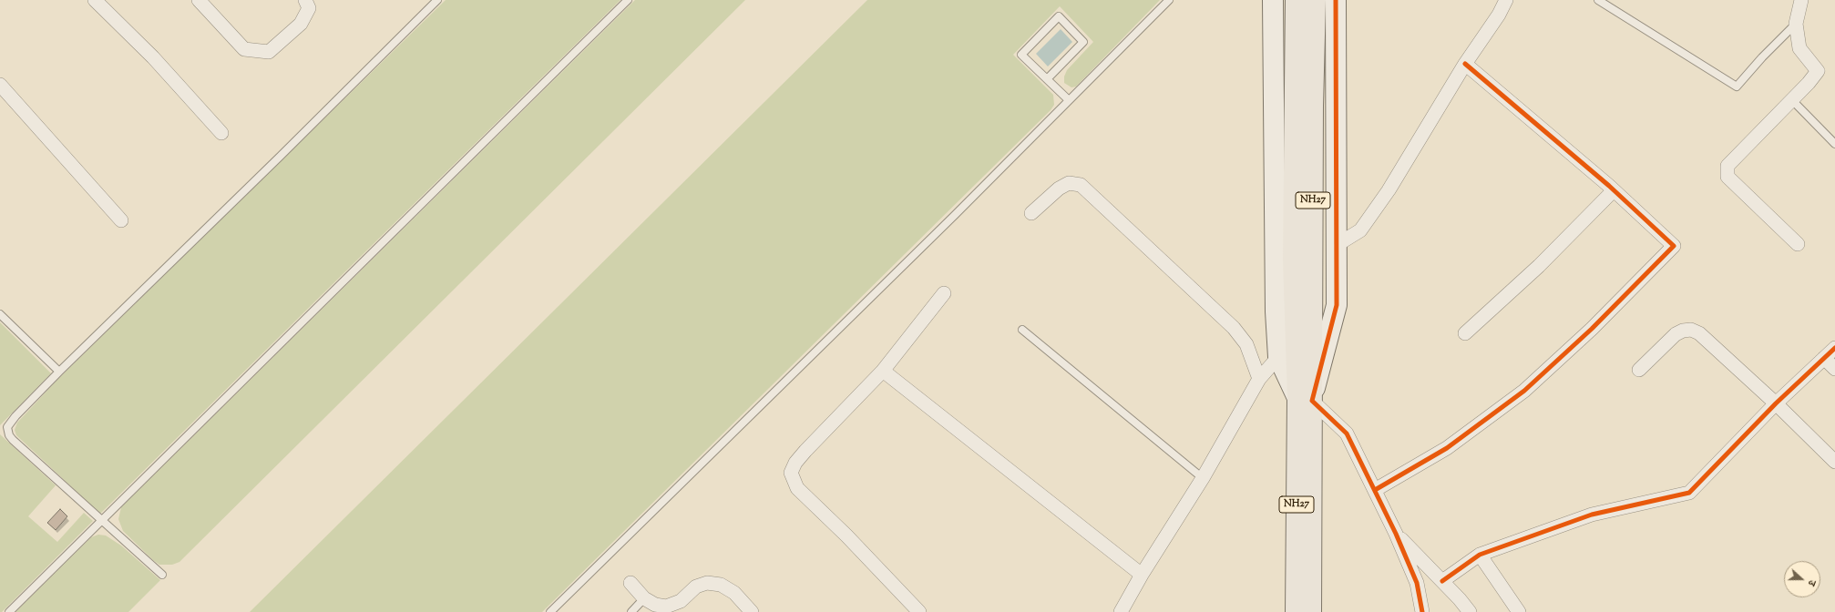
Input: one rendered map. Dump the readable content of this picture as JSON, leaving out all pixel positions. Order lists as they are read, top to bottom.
{
  "streets": {
    "highway": ["NH27"]
  },
  "north": "right"
}
